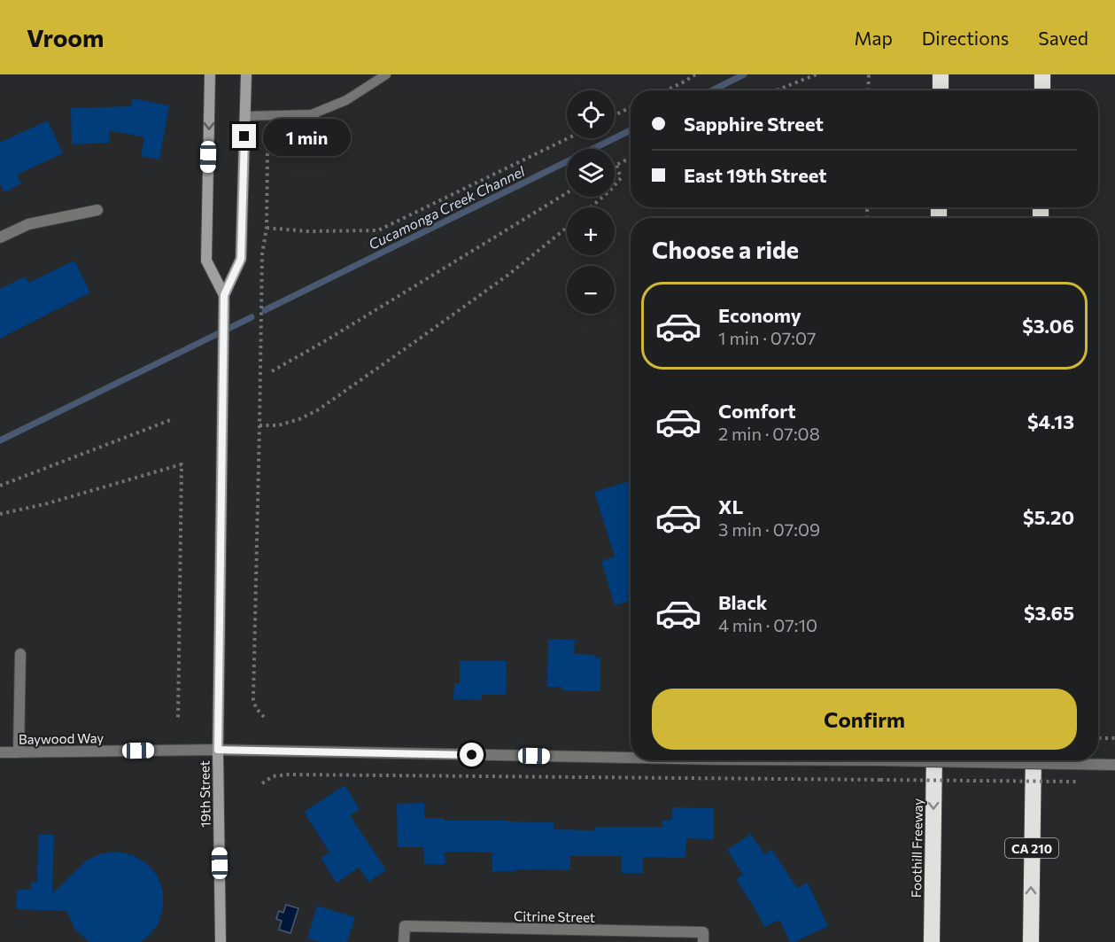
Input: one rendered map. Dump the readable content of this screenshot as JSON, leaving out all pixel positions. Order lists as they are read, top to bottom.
{
  "streets": {
    "highway": ["Foothill Freeway", "CA 210"],
    "main road": ["19th Street"],
    "street": ["Baywood Way", "Citrine Street"]
  },
  "crossings": [
    ["Baywood Way", "19th Street"]
  ],
  "water": ["Cucamonga Creek Channel"],
  "page": {
    "header": "Vroom",
    "nav": ["Map", "Directions", "Saved"],
    "map_buttons": ["+", "−"],
    "banner": ["Sapphire Street", "East 19th Street"],
    "bubble": "1 min",
    "heading": "Choose a ride",
    "list": [
      {
        "name": "Economy",
        "note": "1 min · 07:07",
        "value": "$3.06"
      },
      {
        "name": "Comfort",
        "note": "2 min · 07:08",
        "value": "$4.13"
      },
      {
        "name": "XL",
        "note": "3 min · 07:09",
        "value": "$5.20"
      },
      {
        "name": "Black",
        "note": "4 min · 07:10",
        "value": "$3.65"
      }
    ],
    "buttons": "Confirm"
  }
}
